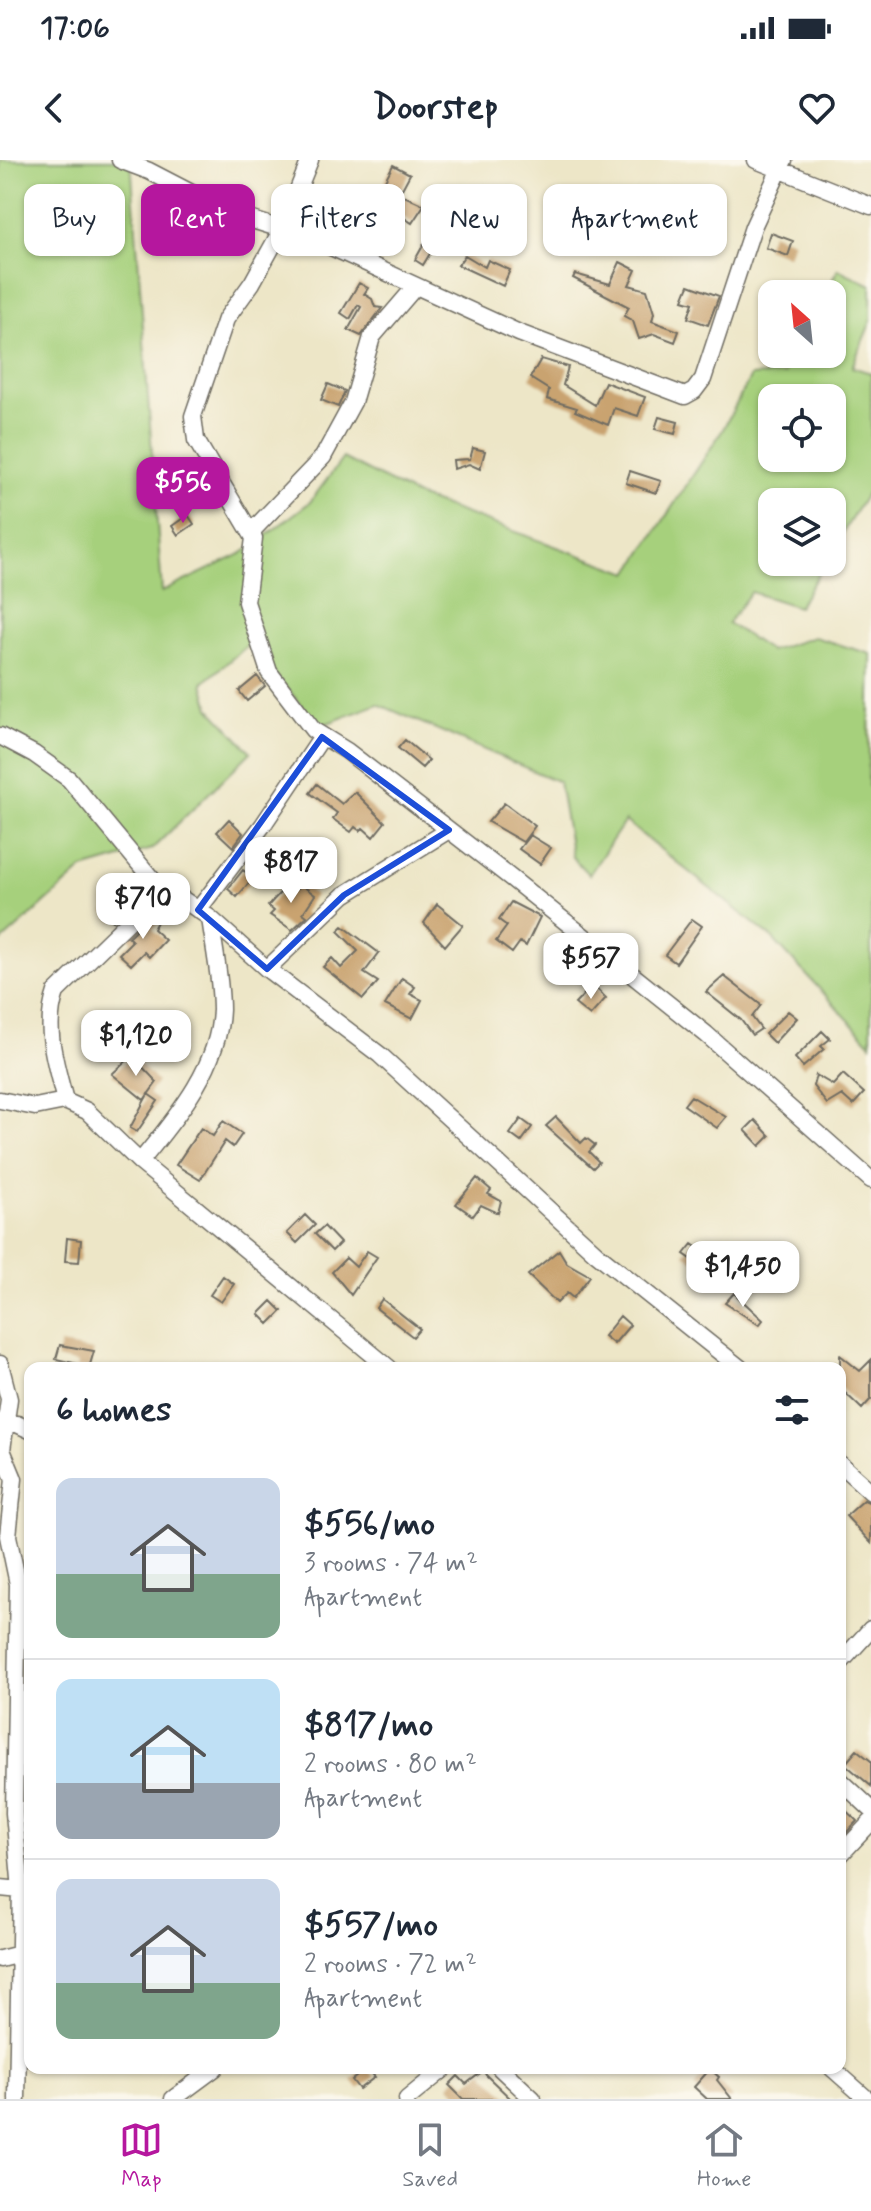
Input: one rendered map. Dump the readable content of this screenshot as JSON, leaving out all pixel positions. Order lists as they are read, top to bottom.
{
  "north": "top left",
  "page": {
    "status": "17:06",
    "header": "Doorstep",
    "chip": [
      "Buy",
      "Rent",
      "Filters",
      "New",
      "Apartment"
    ],
    "price": [
      "$556",
      "$817",
      "$710",
      "$557",
      "$1,120",
      "$1,450"
    ],
    "heading": "6 homes",
    "list": [
      {
        "name": "$556/mo",
        "note": "3 rooms · 74 m² · Apartment"
      },
      {
        "name": "$817/mo",
        "note": "2 rooms · 80 m² · Apartment"
      },
      {
        "name": "$557/mo",
        "note": "2 rooms · 72 m² · Apartment"
      }
    ],
    "tabs": ["Map", "Saved", "Home"]
  }
}
